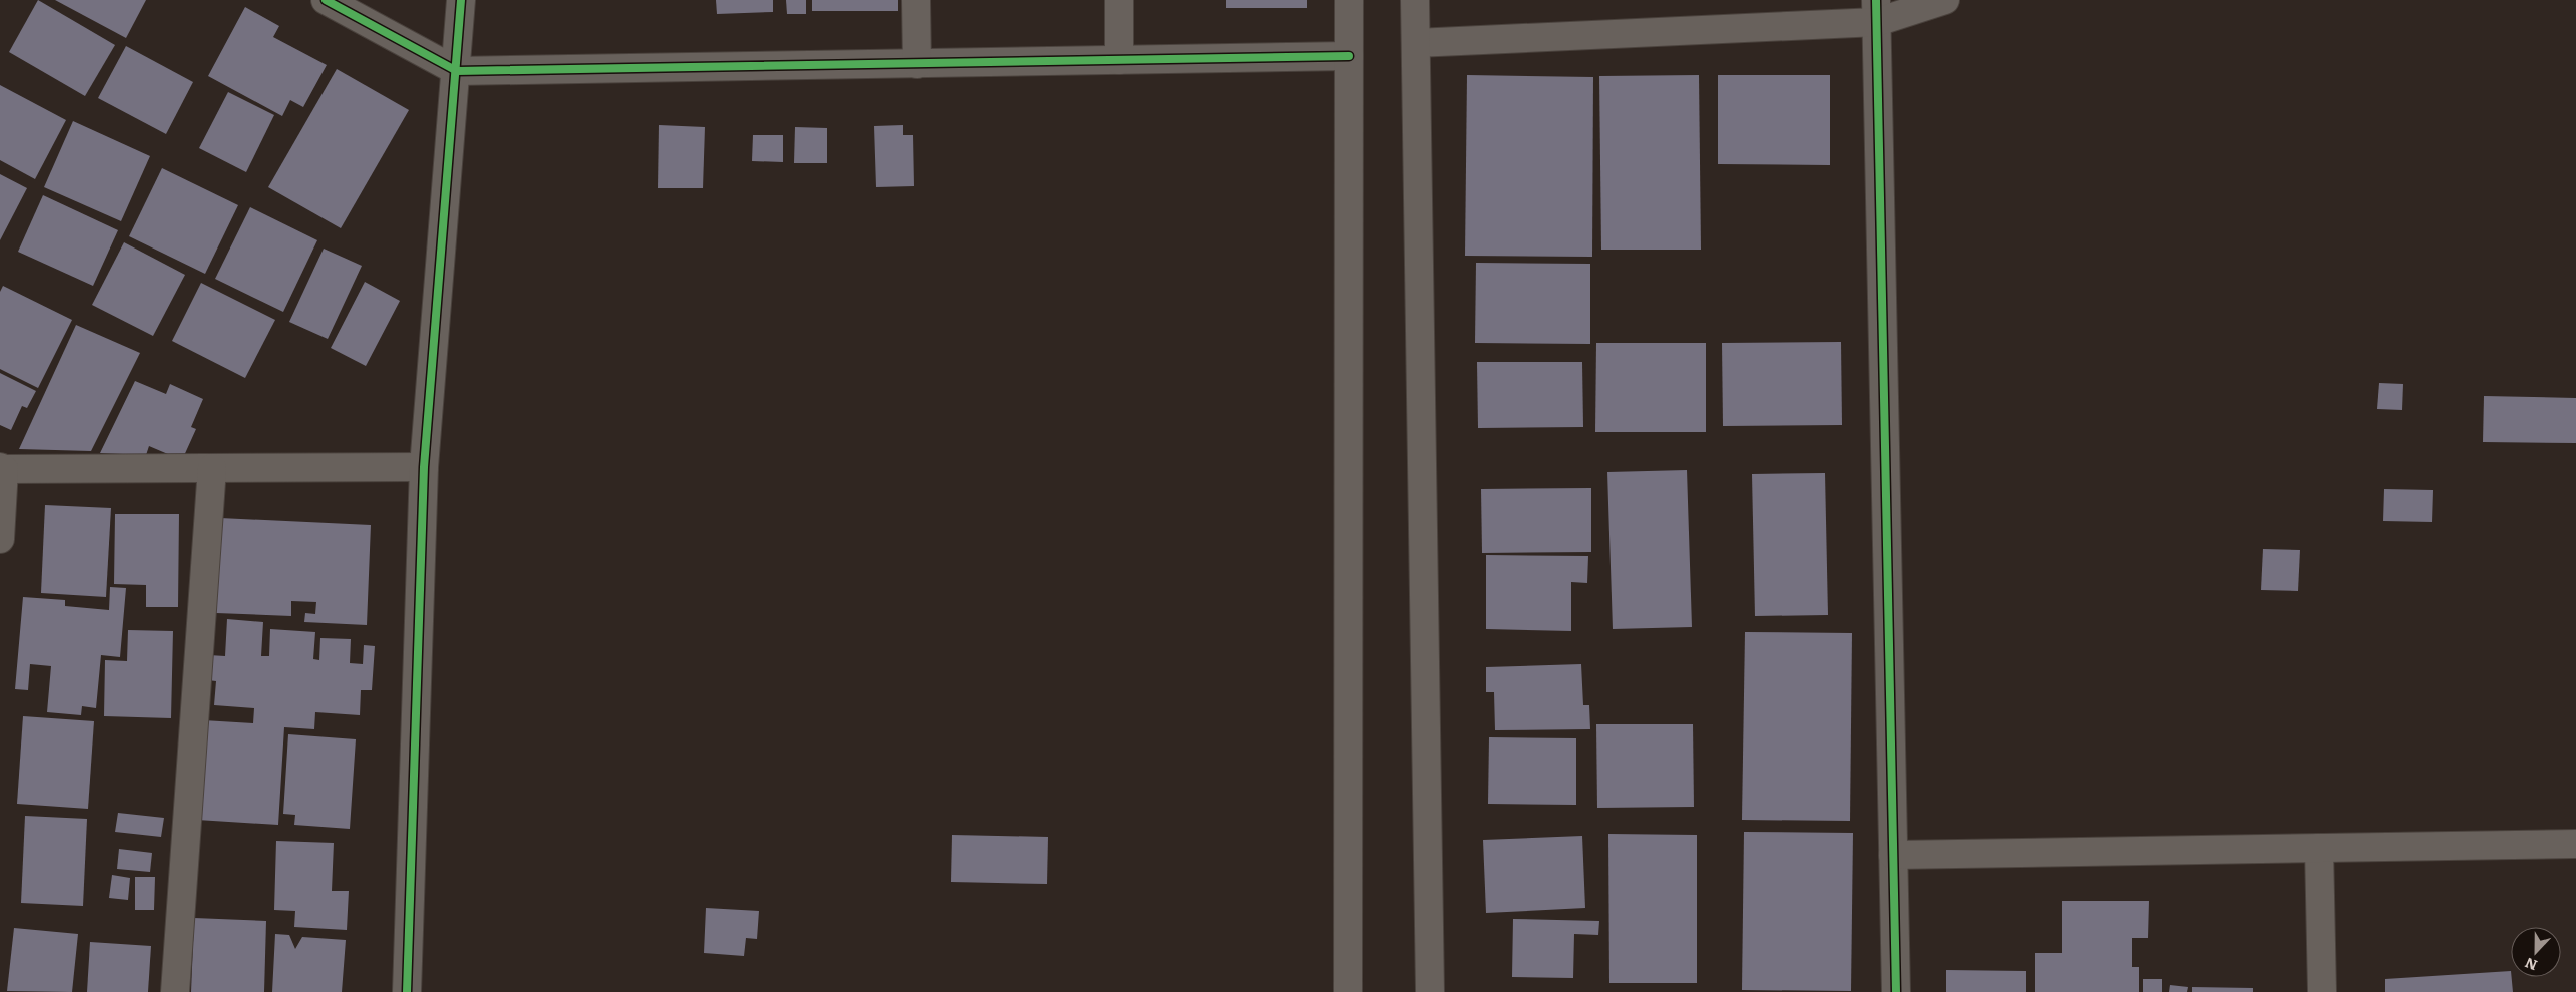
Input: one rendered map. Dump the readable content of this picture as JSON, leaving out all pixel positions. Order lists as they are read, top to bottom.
{
  "north": "bottom"
}
